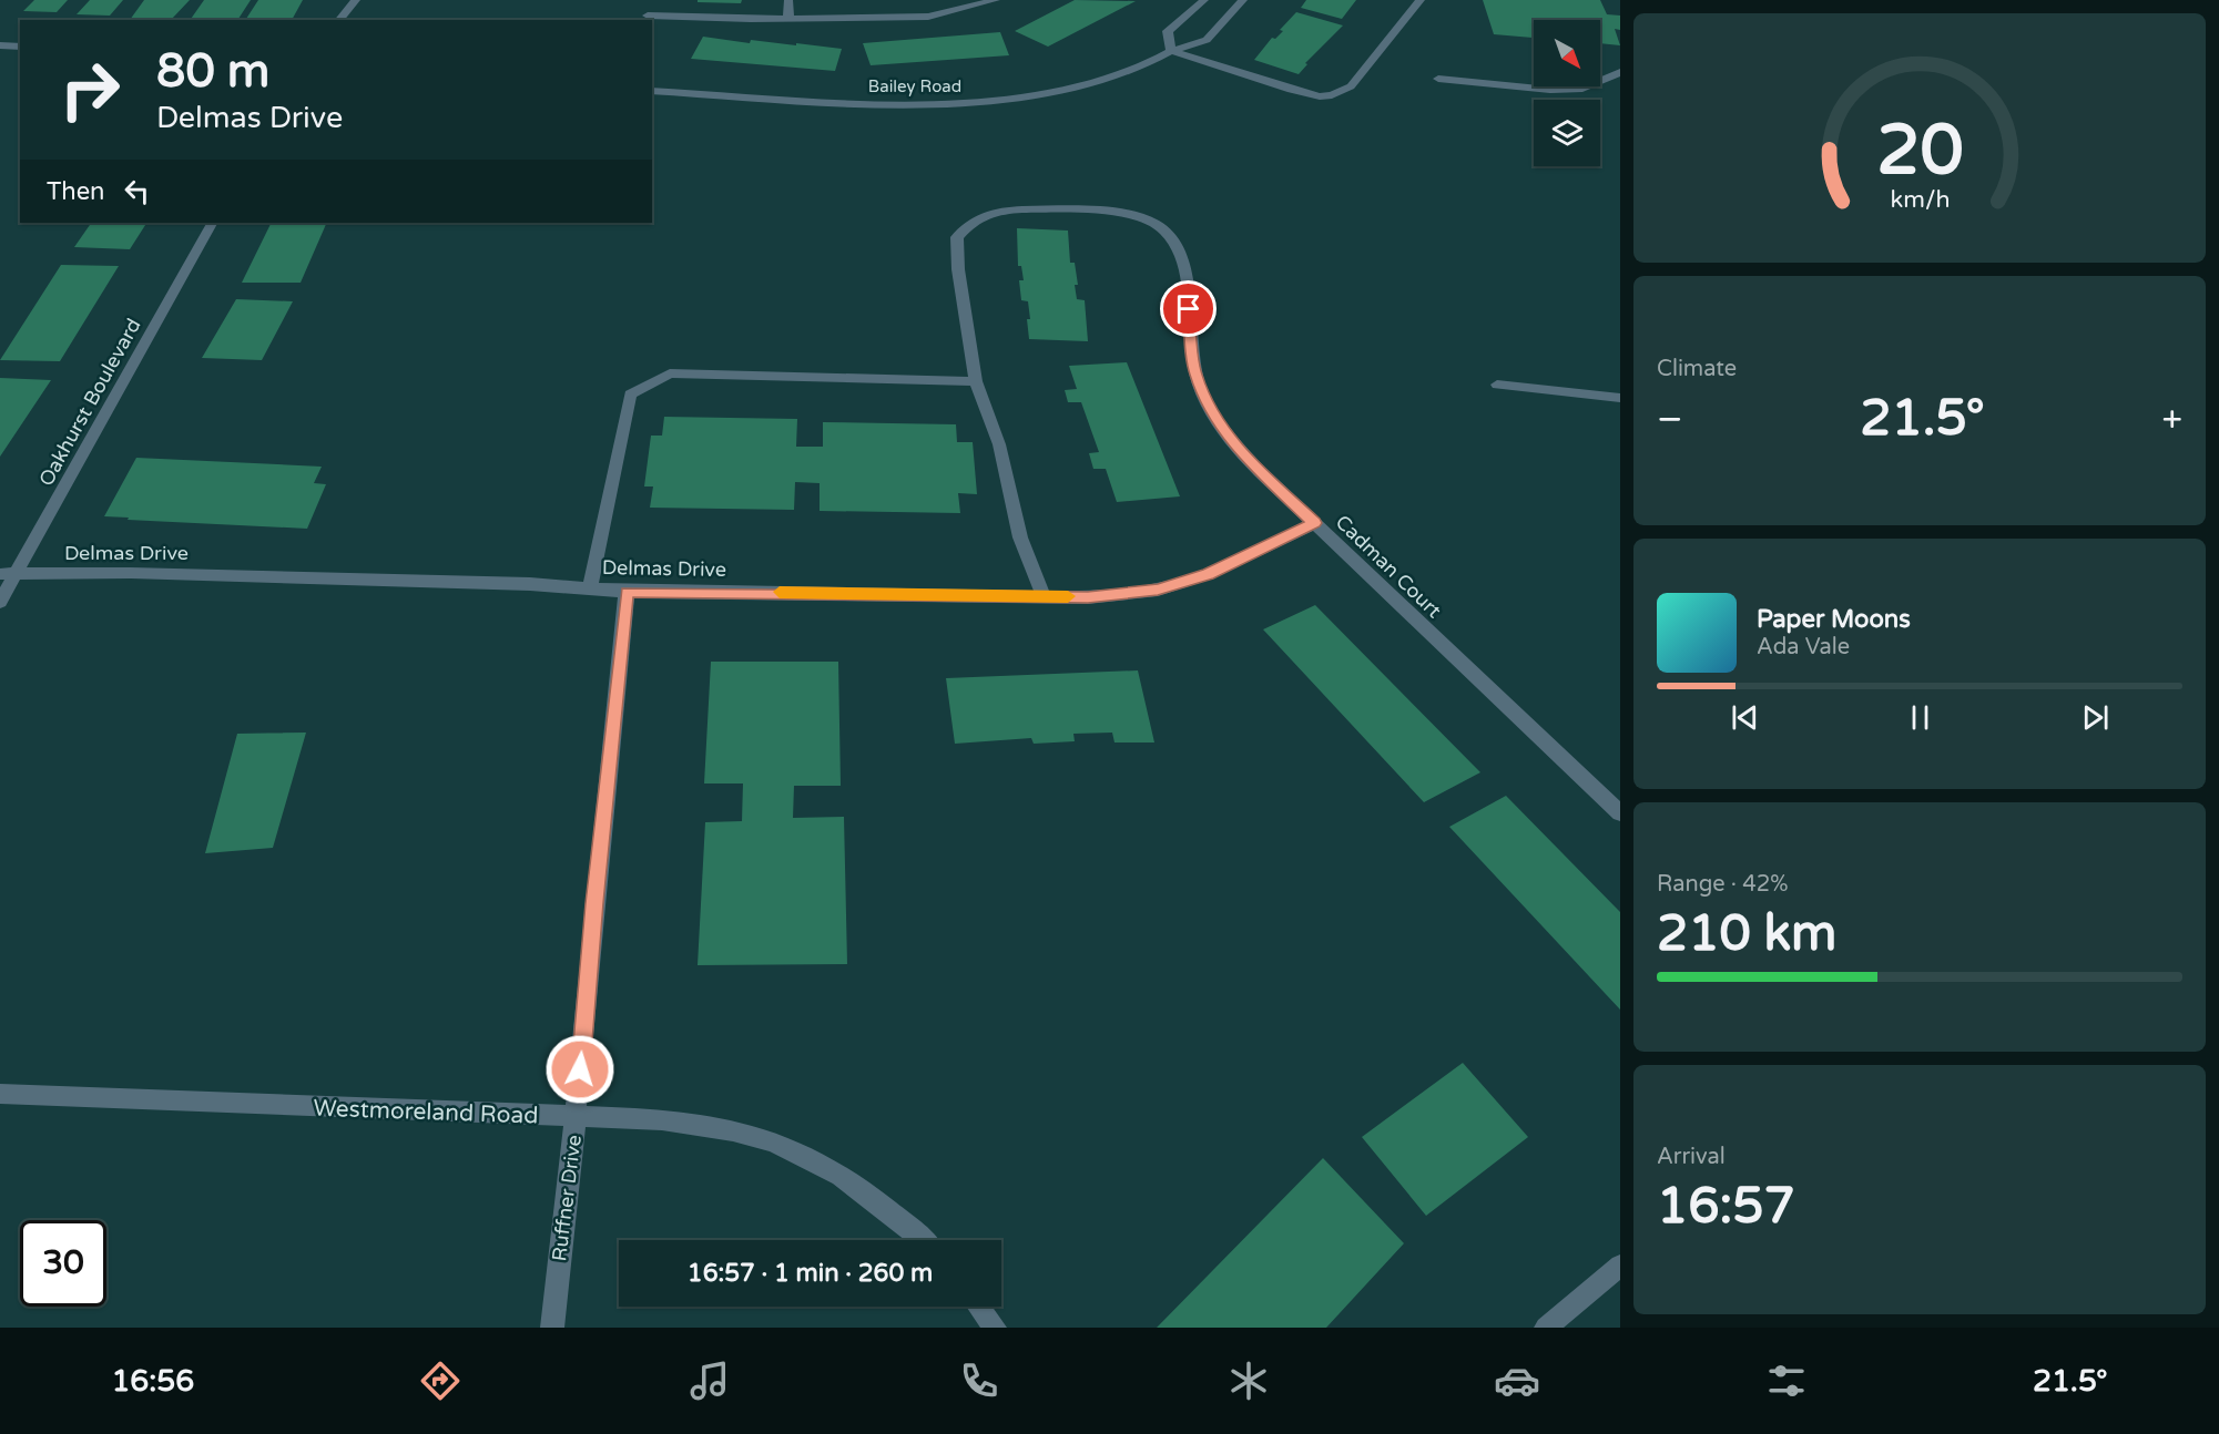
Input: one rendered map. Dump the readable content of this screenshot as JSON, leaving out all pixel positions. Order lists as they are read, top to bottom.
{
  "streets": {
    "street": [
      "Bailey Road",
      "Oakhurst Boulevard",
      "Delmas Drive",
      "Cadman Court",
      "Westmoreland Road",
      "Ruffner Drive"
    ]
  },
  "crossings": [
    ["Oakhurst Boulevard", "Delmas Drive"],
    ["Delmas Drive", "Cadman Court"],
    ["Delmas Drive", "Ruffner Drive"],
    ["Westmoreland Road", "Ruffner Drive"]
  ],
  "north": "bottom right",
  "page": {
    "turn": ["80 m", "Delmas Drive"],
    "then": "Then",
    "tile": [
      "Climate",
      ["Range · 42%", "210 km"],
      ["Arrival", "16:57"]
    ],
    "heat": ["−", "21.5°", "+"],
    "song": ["Paper Moons", "Ada Vale"],
    "limit": "30",
    "trip": "16:57 · 1 min · 260 m",
    "tabs": ["16:56", "21.5°"],
    "gauge": ["20", "km/h"]
  }
}
